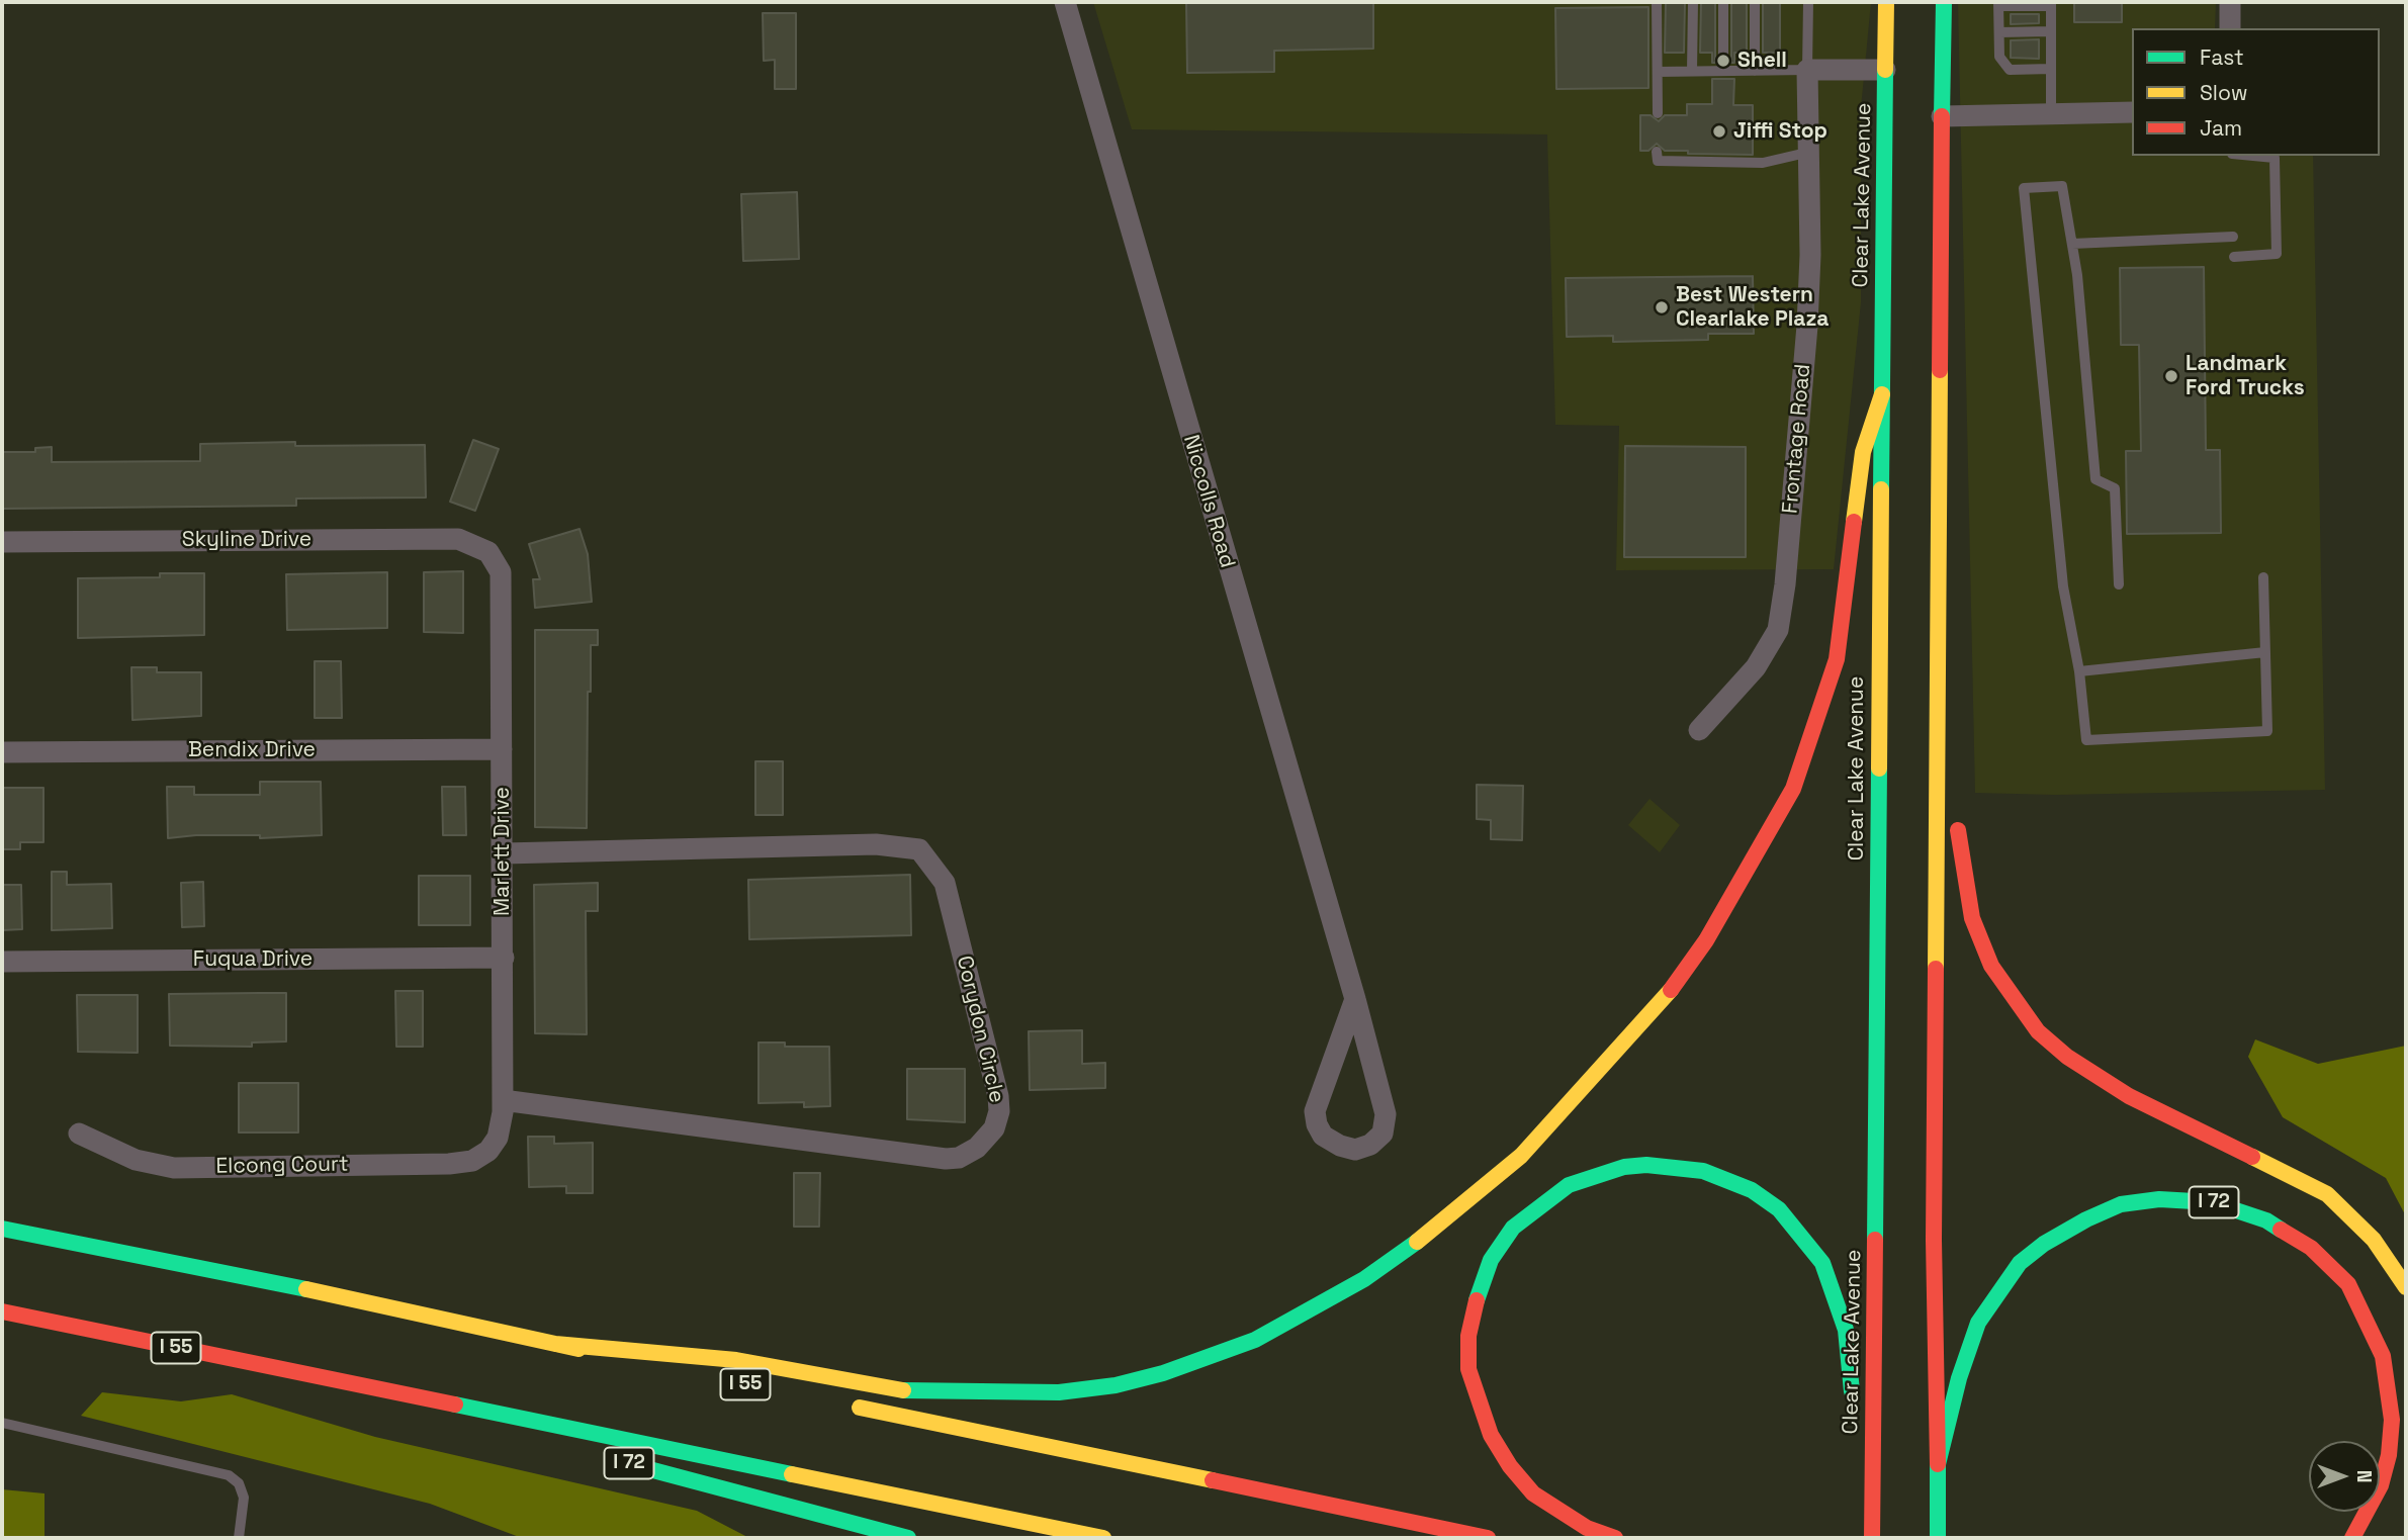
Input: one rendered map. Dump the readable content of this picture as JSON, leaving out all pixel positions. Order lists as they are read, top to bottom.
{
  "streets": {
    "main road": ["Clear Lake Avenue", "I 72", "I 55"],
    "street": [
      "Frontage Road",
      "Niccolls Road",
      "Skyline Drive",
      "Bendix Drive",
      "Marlett Drive",
      "Fuqua Drive",
      "Corydon Circle",
      "Elcong Court"
    ]
  },
  "crossings": [
    ["Skyline Drive", "Marlett Drive"],
    ["Bendix Drive", "Marlett Drive"],
    ["Marlett Drive", "Fuqua Drive"],
    ["Marlett Drive", "Corydon Circle"],
    ["Marlett Drive", "Elcong Court"]
  ],
  "places": [
    "Shell",
    "Jiffi Stop",
    "Best Western Clearlake Plaza",
    "Landmark Ford Trucks"
  ],
  "legend": ["Fast", "Slow", "Jam"],
  "north": "right"
}
